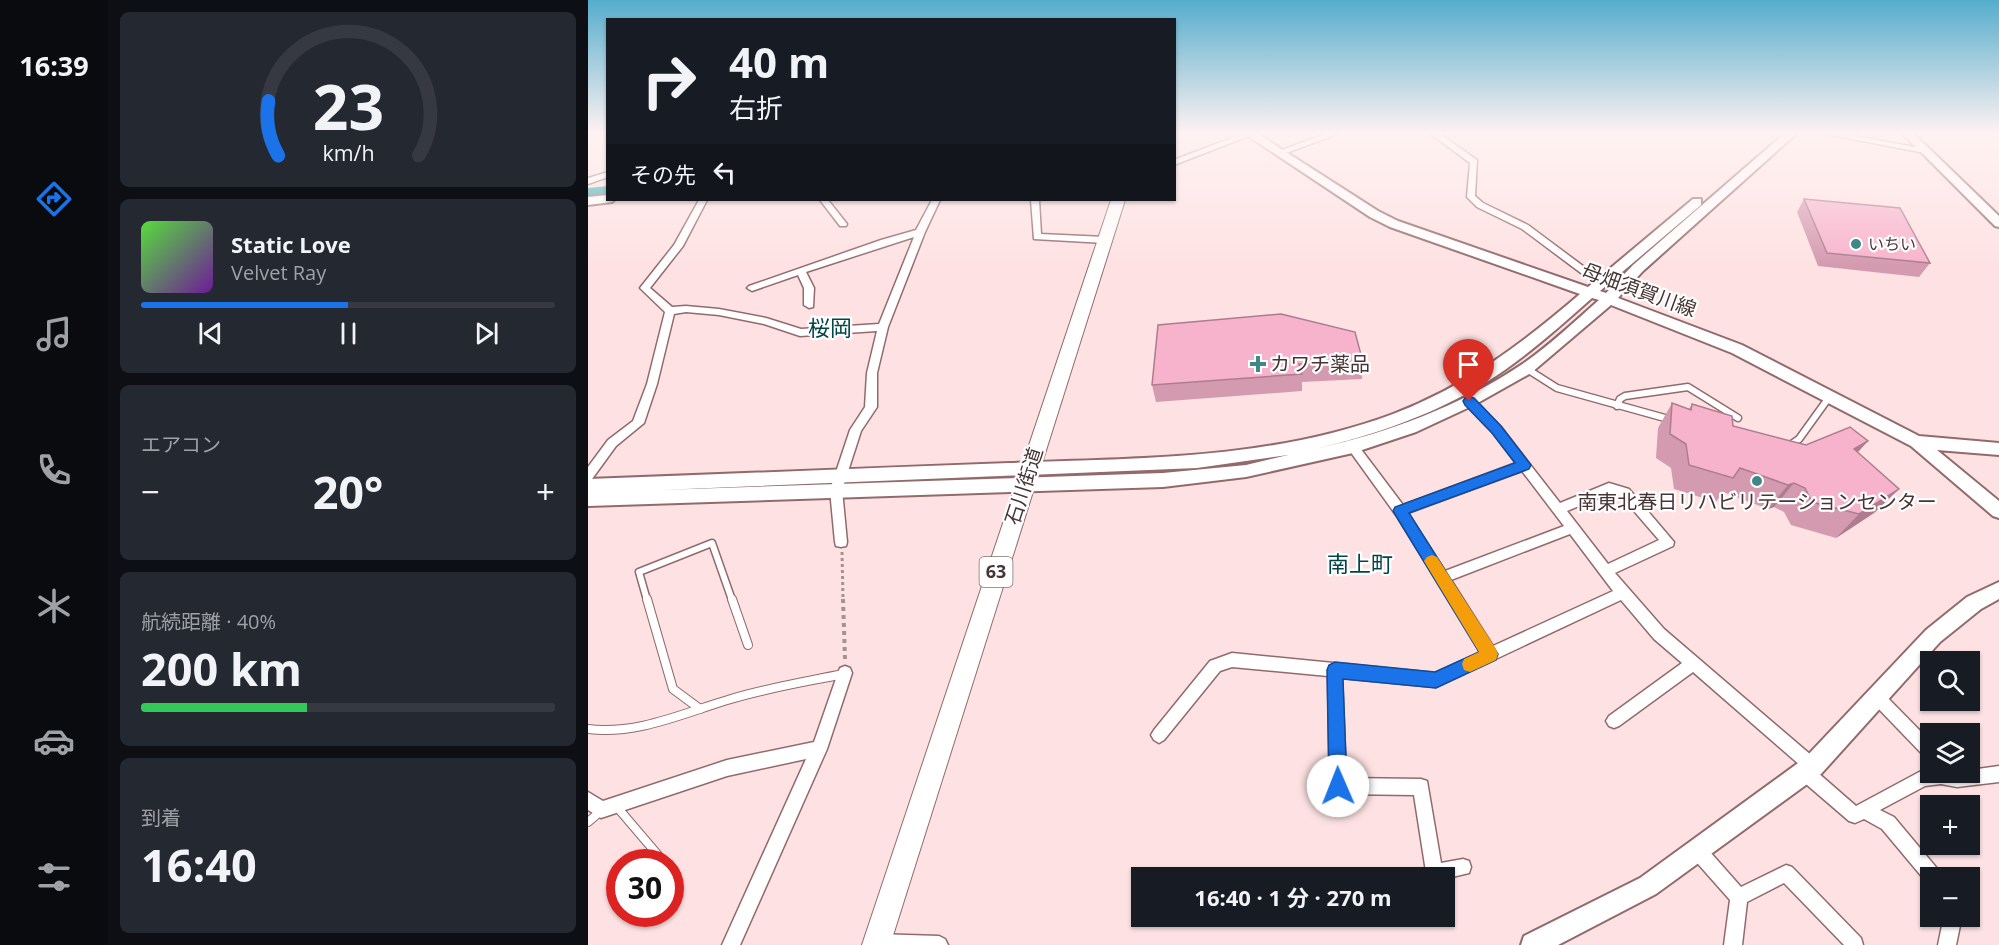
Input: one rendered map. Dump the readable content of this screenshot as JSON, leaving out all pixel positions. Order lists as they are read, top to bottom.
{
  "streets": {
    "main road": ["石川街道", "63"],
    "street": ["母畑須賀川線"]
  },
  "districts": ["桜岡", "南上町"],
  "places": {
    "other": ["いちい", "南東北春日リハビリテーションセンター"],
    "health": ["カワチ薬品"]
  },
  "page": {
    "tabs": "16:39",
    "turn": ["40 m", "右折"],
    "then": "その先",
    "song": ["Static Love", "Velvet Ray"],
    "tile": [
      "エアコン",
      ["航続距離 · 40%", "200 km"],
      ["到着", "16:40"]
    ],
    "heat": ["−", "20°", "+"],
    "map_buttons": ["+", "−"],
    "limit": "30",
    "trip": "16:40 · 1 分 · 270 m",
    "gauge": ["23", "km/h"]
  }
}
